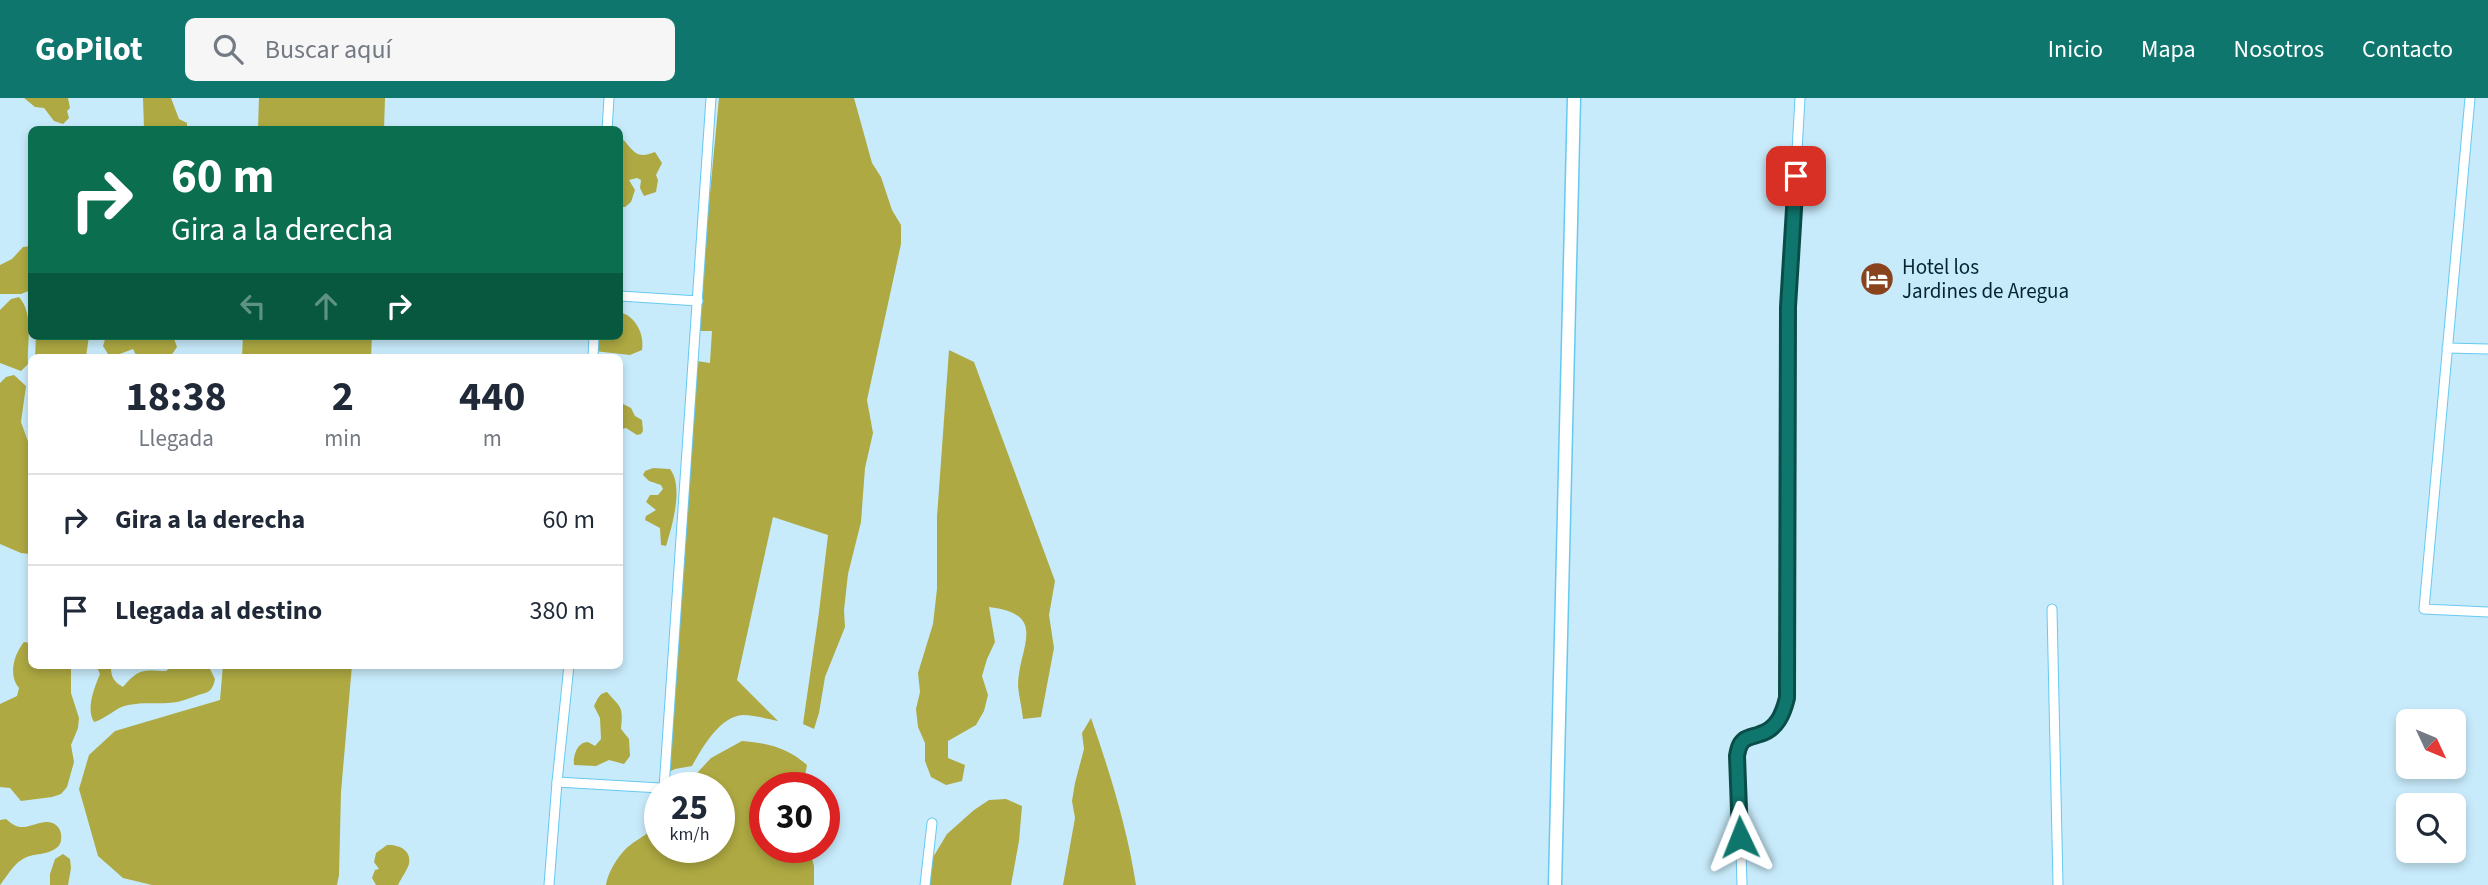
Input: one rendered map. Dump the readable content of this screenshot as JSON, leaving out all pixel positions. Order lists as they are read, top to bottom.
{
  "places": {
    "hotel": ["Hotel los Jardines de Aregua"]
  },
  "north": "bottom right",
  "page": {
    "header": "GoPilot",
    "search": "Buscar aquí",
    "nav": [
      "Inicio",
      "Mapa",
      "Nosotros",
      "Contacto"
    ],
    "turn": ["60 m", "Gira a la derecha"],
    "eta": [
      "18:38",
      "Llegada",
      "2",
      "min",
      "440",
      "m"
    ],
    "list": [
      {
        "name": "Gira a la derecha",
        "value": "60 m"
      },
      {
        "name": "Llegada al destino",
        "value": "380 m"
      }
    ],
    "speed": "25 km/h",
    "limit": "30"
  }
}
